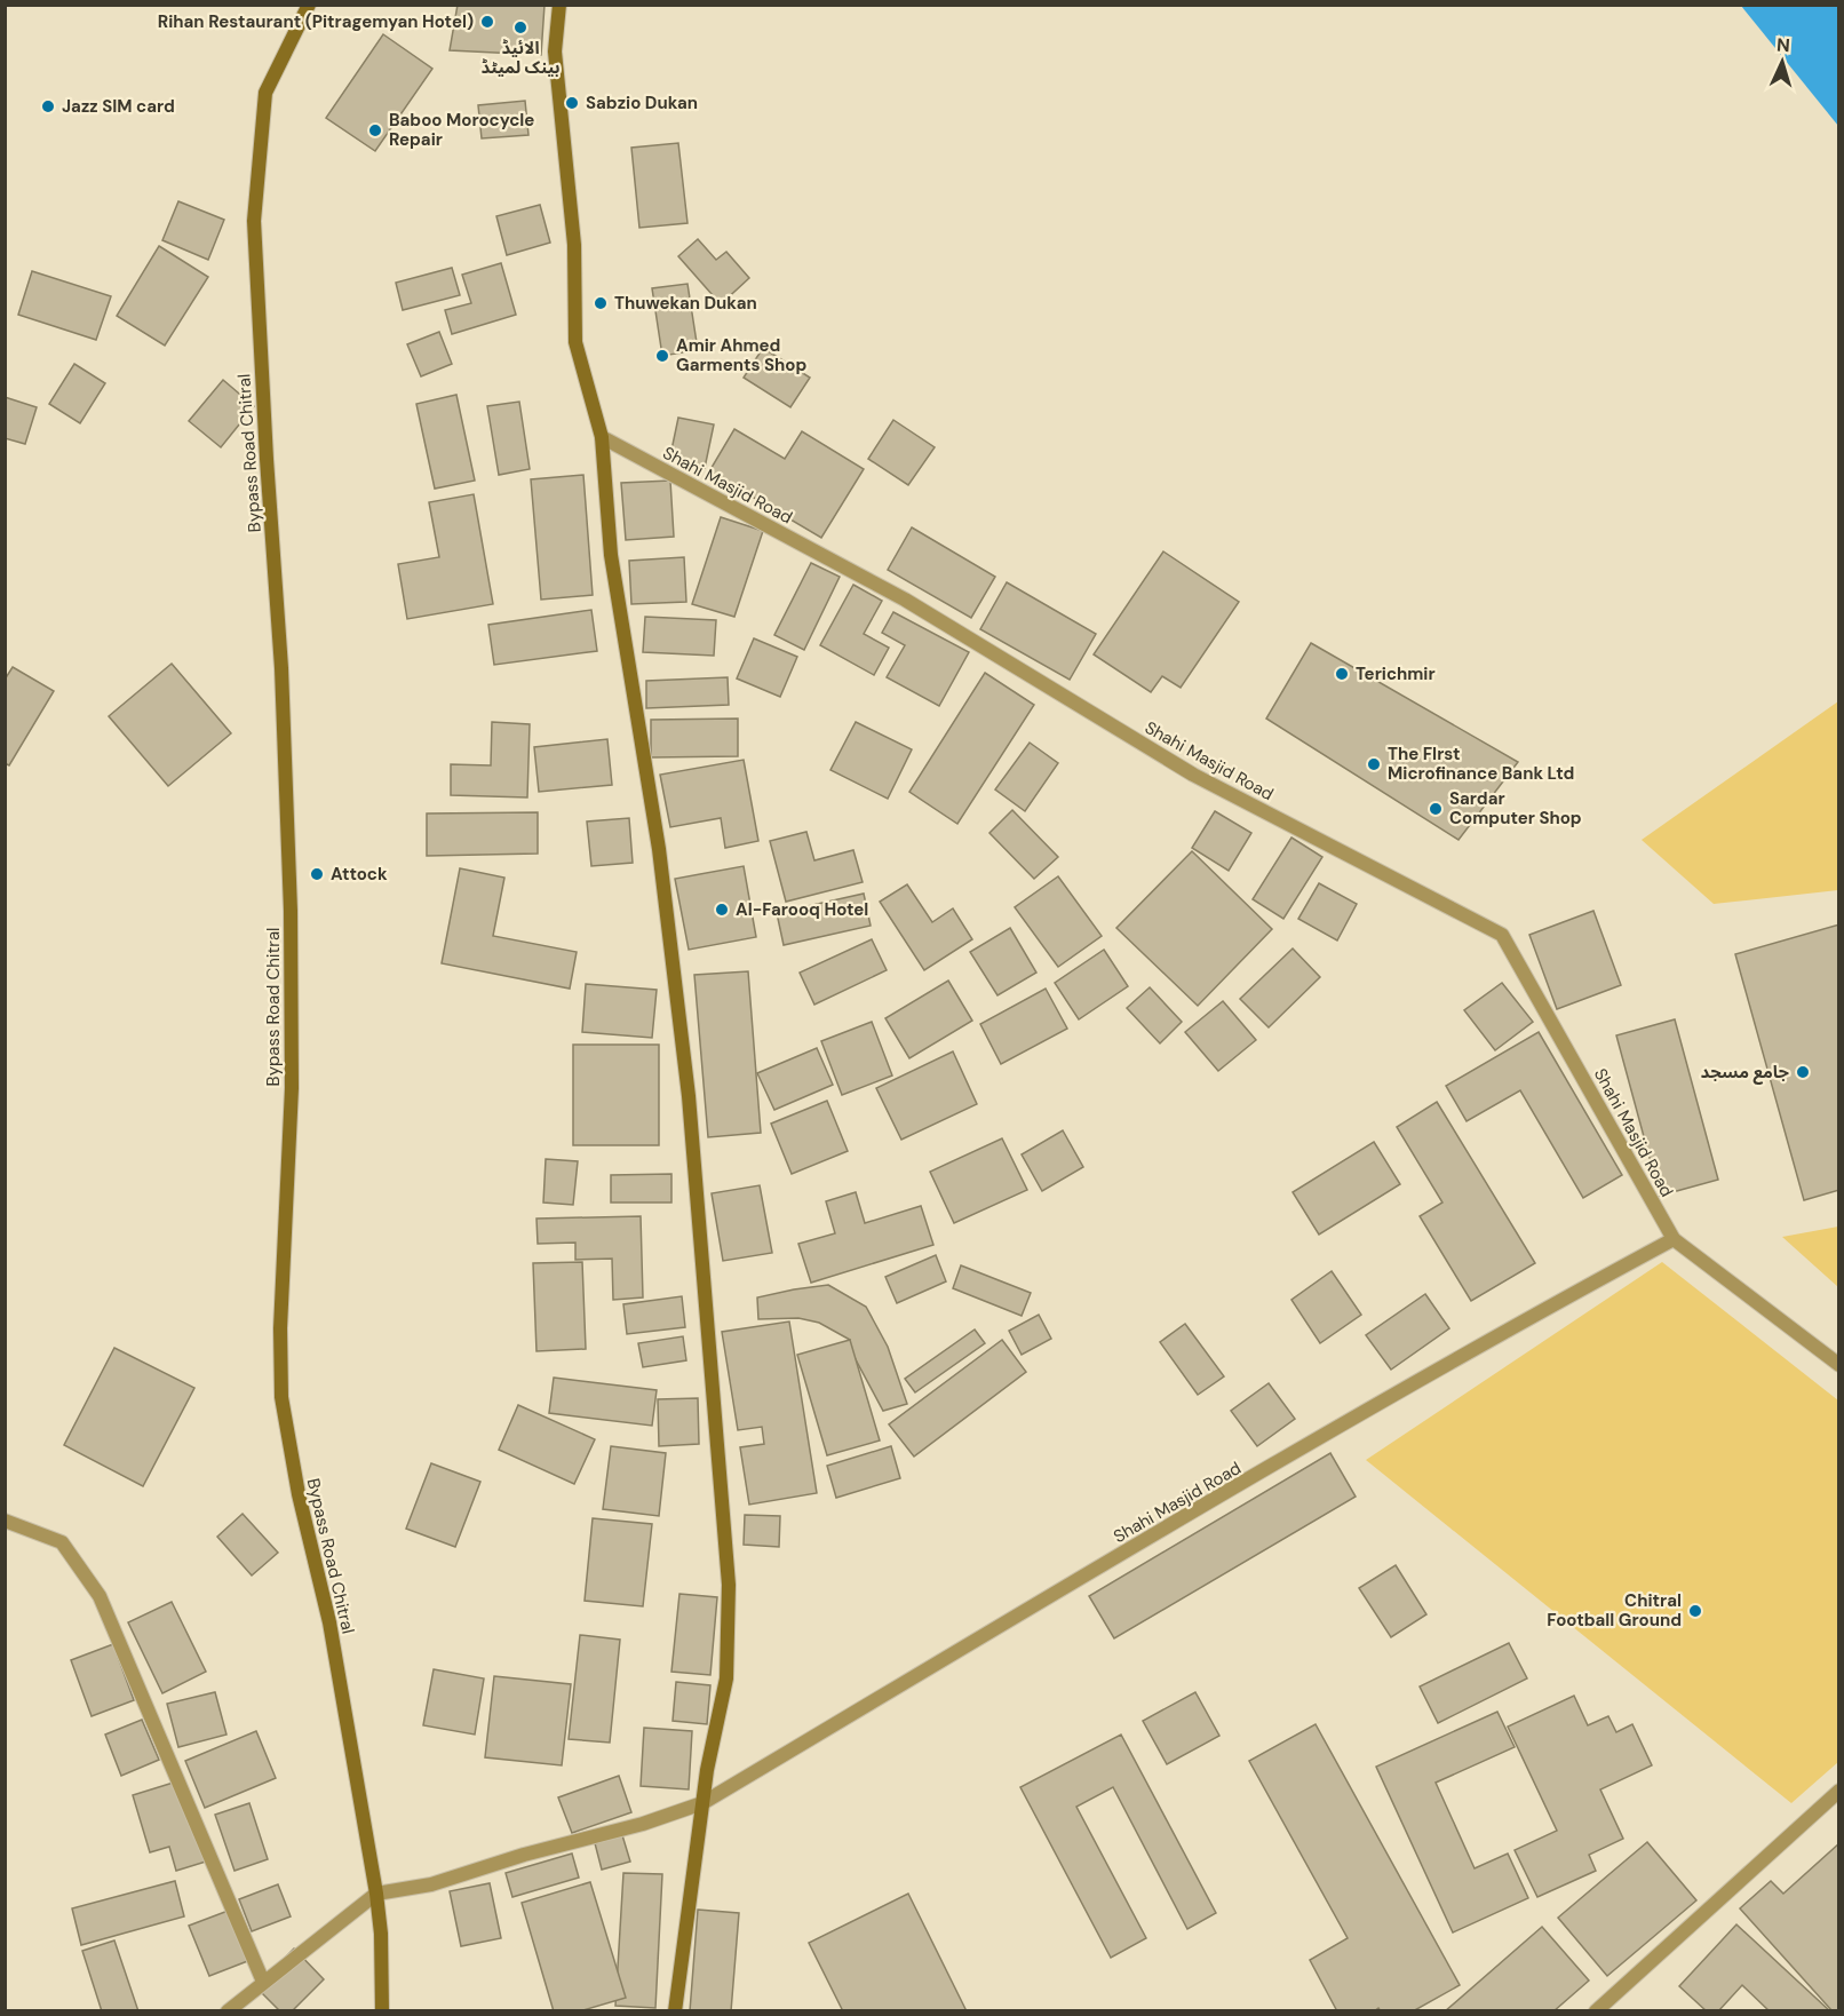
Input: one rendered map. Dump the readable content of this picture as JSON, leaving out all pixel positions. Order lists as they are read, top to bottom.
{
  "streets": {
    "street": ["Bypass Road Chitral", "Shahi Masjid Road"]
  },
  "crossings": [
    ["Bypass Road Chitral", "Shahi Masjid Road"]
  ],
  "places": [
    "Rihan Restaurant (Pitragemyan Hotel)",
    "الائیڈ بینک لمیٹڈ",
    "Sabzio Dukan",
    "Jazz SIM card",
    "Baboo Morocycle Repair",
    "Thuwekan Dukan",
    "Amir Ahmed Garments Shop",
    "Terichmir",
    "The FIrst Microfinance Bank Ltd",
    "Sardar Computer Shop",
    "Attock",
    "Al-Farooq Hotel",
    "جامع مسجد",
    "Chitral Football Ground"
  ],
  "north": "top"
}
